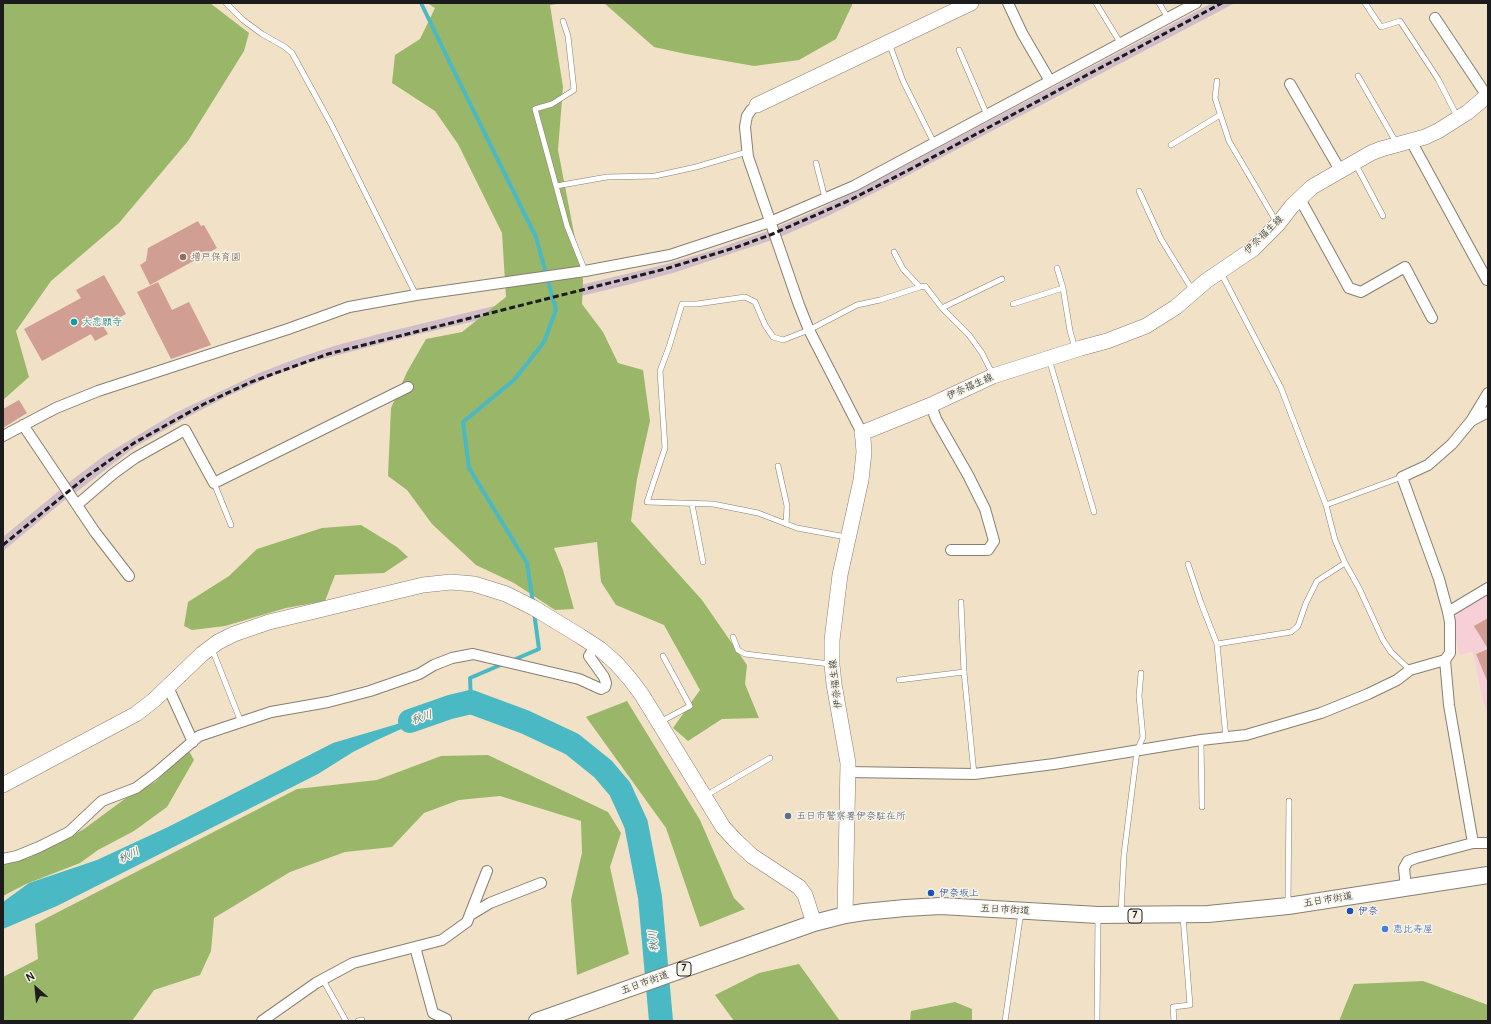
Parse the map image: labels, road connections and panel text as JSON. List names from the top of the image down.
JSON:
{
  "streets": {
    "main road": ["五日市街道", "7"],
    "street": ["伊奈福生線"]
  },
  "crossings": [
    ["伊奈福生線", "五日市街道"]
  ],
  "water": ["秋川"],
  "places": [
    "増戸保育園",
    "大悲願寺",
    "五日市警察署伊奈駐在所",
    "伊奈坂上",
    "伊奈",
    "恵比寿屋"
  ],
  "north": "top left"
}
